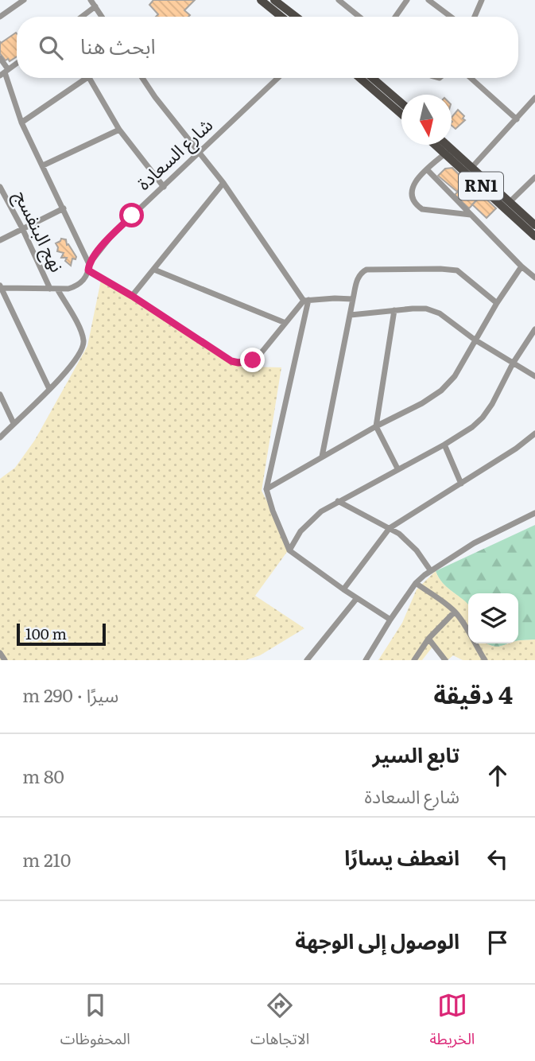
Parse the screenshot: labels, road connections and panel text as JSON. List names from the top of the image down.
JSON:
{
  "streets": {
    "main road": ["RN1"],
    "street": ["شارع السعادة", "نهج البنفسج"]
  },
  "scale_bar": "100 m",
  "north": "bottom",
  "page": {
    "search": "ابحث هنا",
    "scale": "100 m",
    "heading": ["4 دقيقة", "سيرًا · 290 m"],
    "list": [
      ["تابع السير", "شارع السعادة", "80 m"],
      ["انعطف يسارًا", "210 m"],
      "الوصول إلى الوجهة"
    ],
    "nav": ["الخريطة", "الاتجاهات", "المحفوظات"]
  }
}
